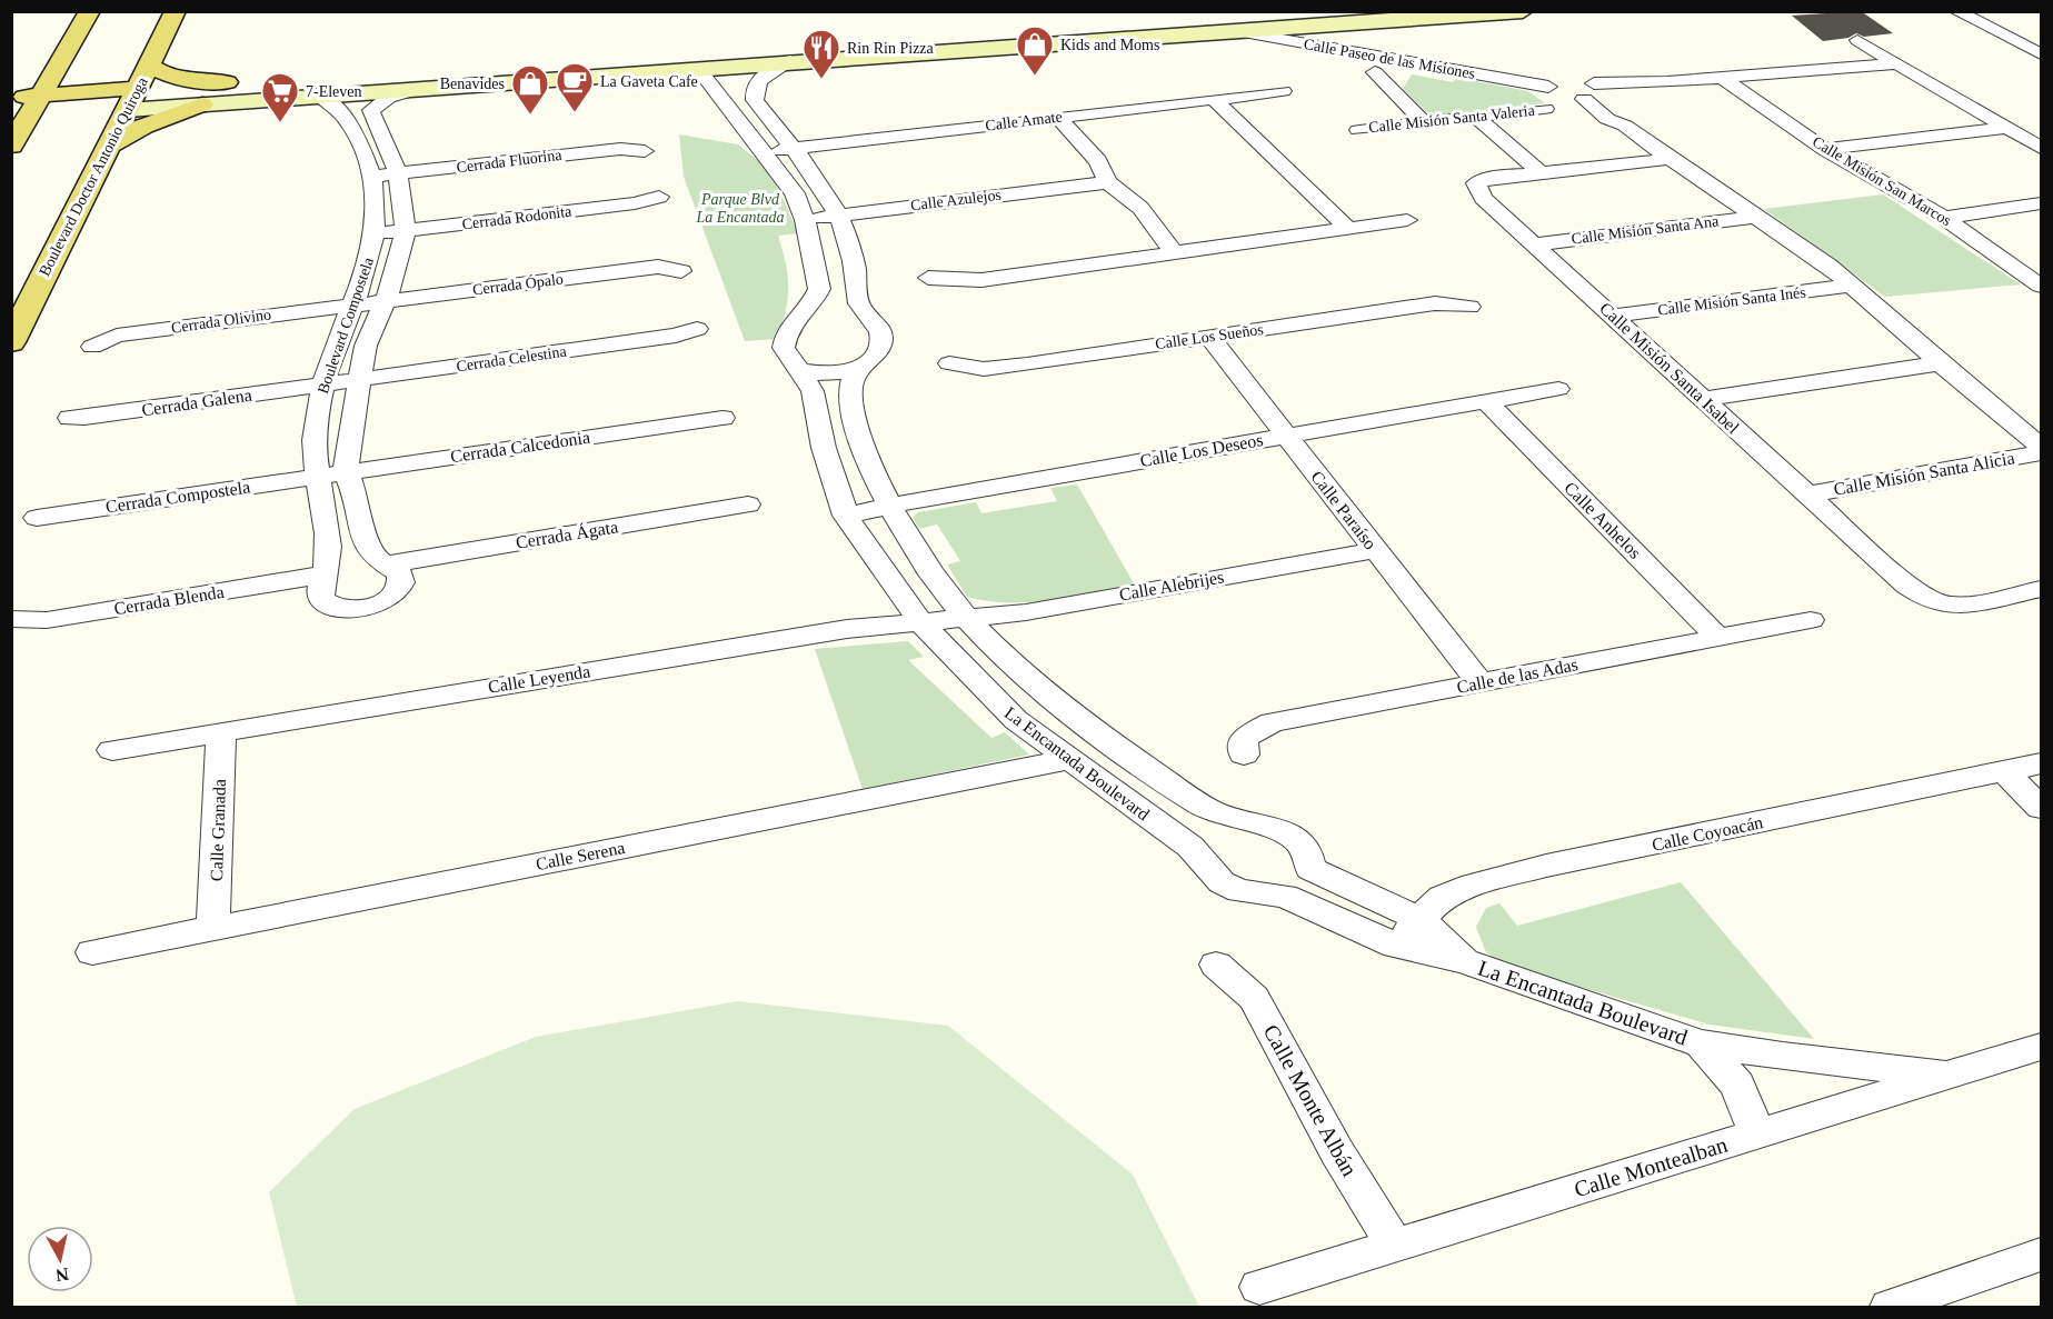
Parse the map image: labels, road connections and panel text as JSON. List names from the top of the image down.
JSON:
{
  "streets": {
    "main road": ["Boulevard Doctor Antonio Quiroga"],
    "street": [
      "Calle Paseo de las Misiones",
      "Calle Misión Santa Valeria",
      "Calle Amate",
      "Cerrada Fluorina",
      "Calle Misión San Marcos",
      "Calle Azulejos",
      "Cerrada Rodonita",
      "Calle Misión Santa Ana",
      "Cerrada Ópalo",
      "Calle Misión Santa Inés",
      "Cerrada Olivino",
      "Boulevard Compostela",
      "Calle Los Sueños",
      "Cerrada Celestina",
      "Calle Misión Santa Isabel",
      "Cerrada Galena",
      "Cerrada Calcedonia",
      "Calle Los Deseos",
      "Calle Misión Santa Alicia",
      "Cerrada Compostela",
      "Calle Paraíso",
      "Calle Anhelos",
      "Cerrada Ágata",
      "Calle Alebrijes",
      "Cerrada Blenda",
      "Calle de las Adas",
      "Calle Leyenda",
      "La Encantada Boulevard",
      "Calle Granada",
      "Calle Coyoacán",
      "Calle Serena",
      "Calle Monte Albán",
      "Calle Montealban"
    ]
  },
  "crossings": [
    ["Calle Amate", "La Encantada Boulevard"],
    ["Cerrada Fluorina", "Boulevard Compostela"],
    ["Calle Azulejos", "La Encantada Boulevard"],
    ["Cerrada Rodonita", "Boulevard Compostela"],
    ["Calle Misión Santa Ana", "Calle Misión Santa Isabel"],
    ["Cerrada Ópalo", "Cerrada Olivino"],
    ["Cerrada Ópalo", "Boulevard Compostela"],
    ["Calle Misión Santa Inés", "Calle Misión Santa Isabel"],
    ["Cerrada Olivino", "Boulevard Compostela"],
    ["Boulevard Compostela", "Cerrada Celestina"],
    ["Boulevard Compostela", "Cerrada Galena"],
    ["Boulevard Compostela", "Cerrada Calcedonia"],
    ["Boulevard Compostela", "Cerrada Compostela"],
    ["Boulevard Compostela", "Cerrada Ágata"],
    ["Boulevard Compostela", "Cerrada Blenda"],
    ["Calle Los Sueños", "Calle Paraíso"],
    ["Cerrada Celestina", "Cerrada Galena"],
    ["Calle Misión Santa Isabel", "Calle Misión Santa Alicia"],
    ["Cerrada Calcedonia", "Cerrada Compostela"],
    ["Calle Los Deseos", "Calle Paraíso"],
    ["Calle Los Deseos", "Calle Anhelos"],
    ["Calle Los Deseos", "La Encantada Boulevard"],
    ["Calle Paraíso", "Calle Alebrijes"],
    ["Calle Paraíso", "Calle de las Adas"],
    ["Calle Anhelos", "Calle de las Adas"],
    ["Calle Alebrijes", "Calle Leyenda"],
    ["Calle Alebrijes", "La Encantada Boulevard"],
    ["Calle Leyenda", "La Encantada Boulevard"],
    ["Calle Leyenda", "Calle Granada"],
    ["La Encantada Boulevard", "Calle Coyoacán"],
    ["La Encantada Boulevard", "Calle Serena"],
    ["La Encantada Boulevard", "Calle Montealban"],
    ["Calle Granada", "Calle Serena"],
    ["Calle Monte Albán", "Calle Montealban"]
  ],
  "parks": ["Parque Blvd La Encantada"],
  "places": {
    "shop": ["Kids and Moms", "Benavides"],
    "restaurant": ["Rin Rin Pizza"],
    "cafe": ["La Gaveta Cafe"],
    "supermarket": ["7-Eleven"]
  },
  "north": "bottom"
}
